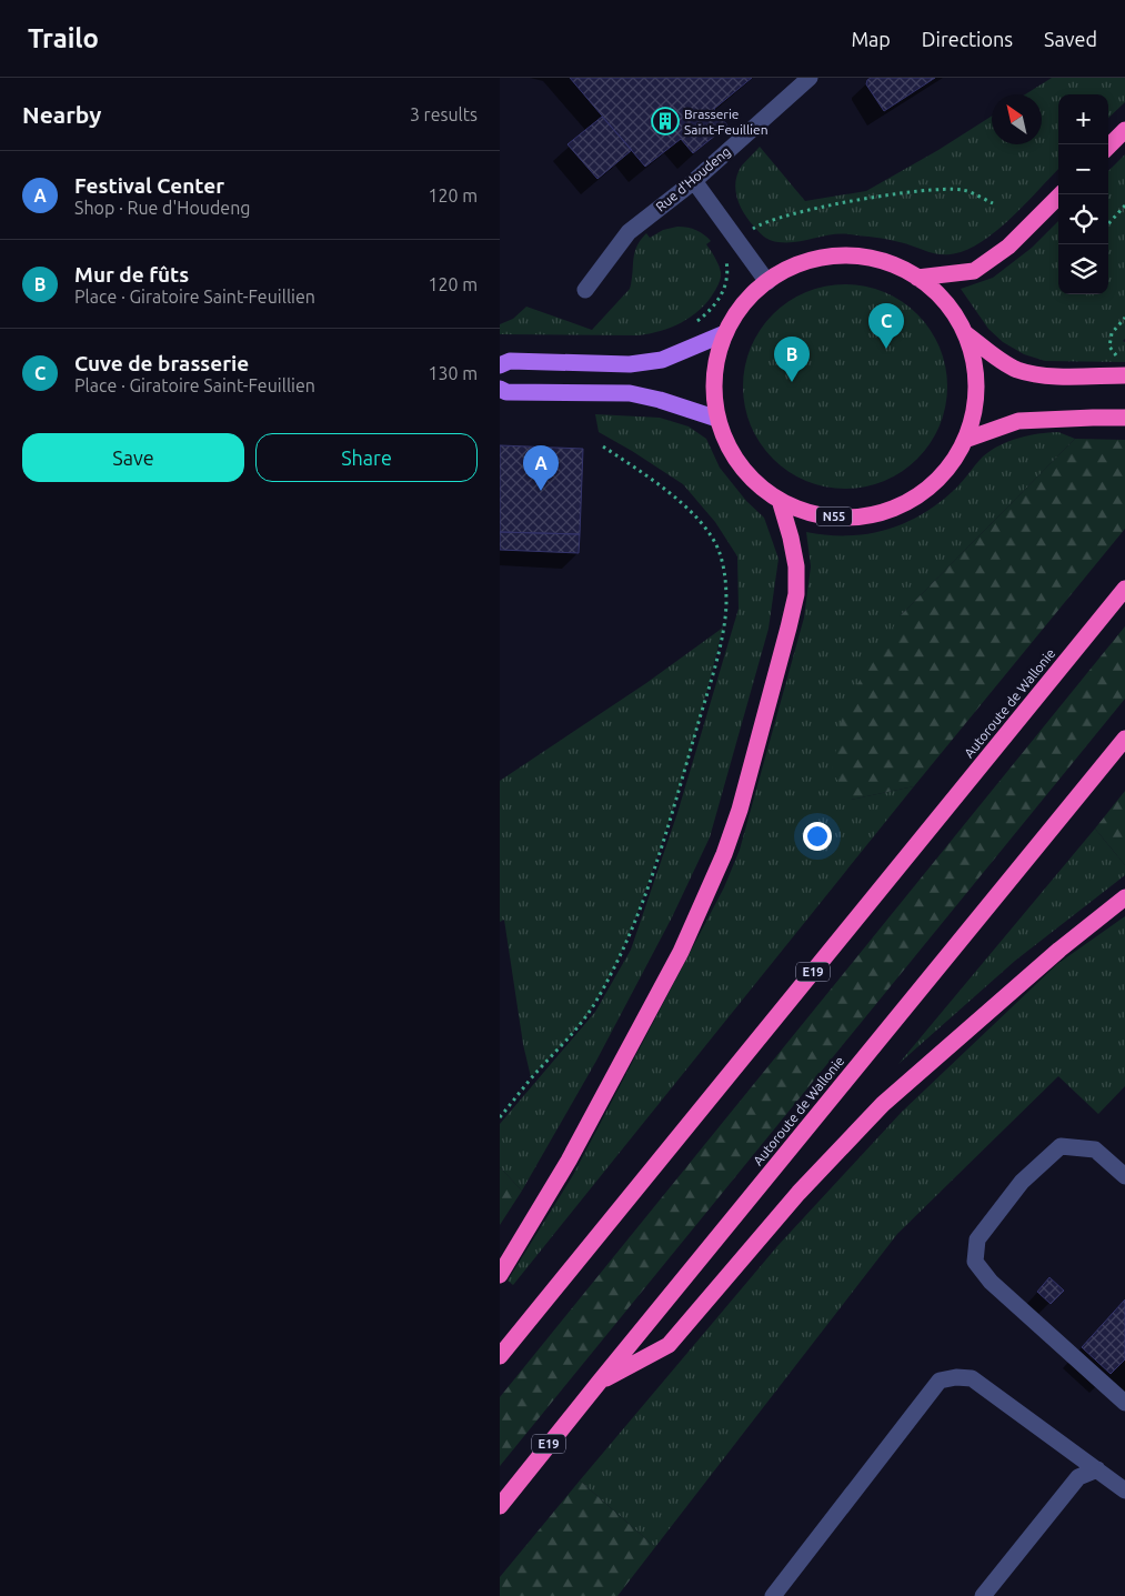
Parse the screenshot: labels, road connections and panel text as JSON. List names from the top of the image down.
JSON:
{
  "streets": {
    "highway": ["N55", "Autoroute de Wallonie", "E19"],
    "street": ["Rue d'Houdeng"]
  },
  "places": {
    "building": ["Brasserie Saint-Feuillien"]
  },
  "north": "top left",
  "page": {
    "header": "Trailo",
    "nav": ["Map", "Directions", "Saved"],
    "heading": ["Nearby", "3 results"],
    "map_buttons": ["+", "−"],
    "list": [
      {
        "mark": "A",
        "name": "Festival Center",
        "note": "Shop · Rue d'Houdeng",
        "value": "120 m"
      },
      {
        "mark": "B",
        "name": "Mur de fûts",
        "note": "Place · Giratoire Saint-Feuillien",
        "value": "120 m"
      },
      {
        "mark": "C",
        "name": "Cuve de brasserie",
        "note": "Place · Giratoire Saint-Feuillien",
        "value": "130 m"
      }
    ],
    "pins": ["C", "B", "A"],
    "buttons": ["Save", "Share"]
  }
}
